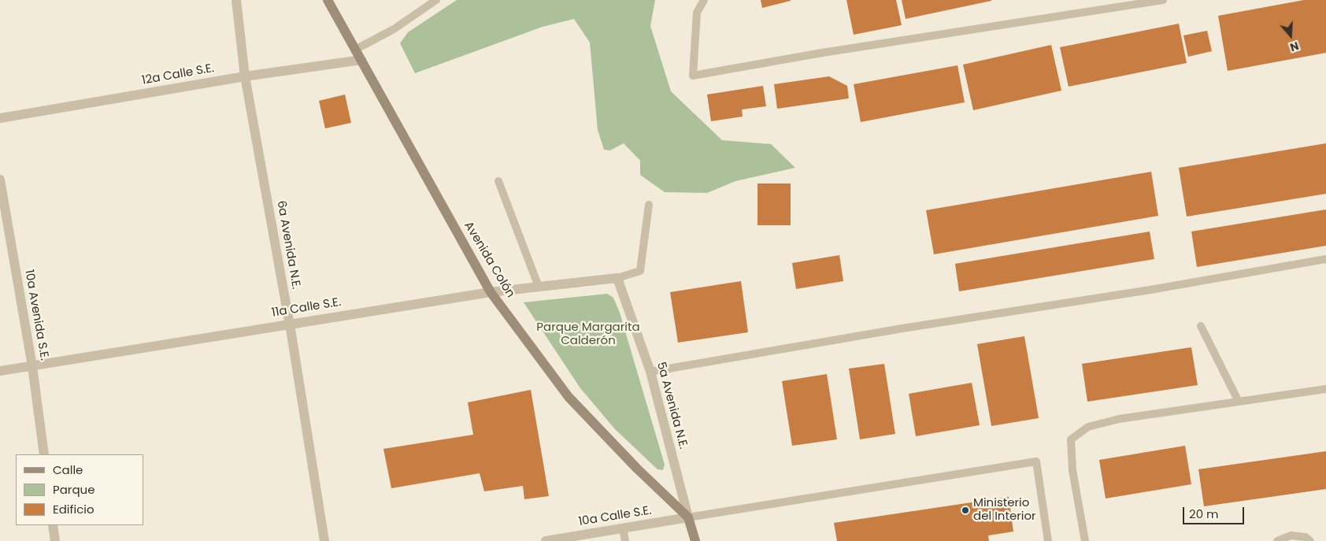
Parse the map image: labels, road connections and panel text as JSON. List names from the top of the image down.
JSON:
{
  "streets": {
    "main road": ["Avenida Colón", "5a Avenida N.E."],
    "street": [
      "12a Calle S.E.",
      "6a Avenida N.E.",
      "11a Calle S.E.",
      "10a Avenida S.E.",
      "10a Calle S.E."
    ]
  },
  "crossings": [
    ["12a Calle S.E.", "6a Avenida N.E."],
    ["12a Calle S.E.", "Avenida Colón"],
    ["6a Avenida N.E.", "11a Calle S.E."],
    ["Avenida Colón", "11a Calle S.E."],
    ["Avenida Colón", "5a Avenida N.E."],
    ["Avenida Colón", "10a Calle S.E."],
    ["11a Calle S.E.", "10a Avenida S.E."],
    ["11a Calle S.E.", "5a Avenida N.E."],
    ["5a Avenida N.E.", "10a Calle S.E."]
  ],
  "parks": ["Parque Margarita Calderón"],
  "places": ["Ministerio del Interior"],
  "legend": ["Calle", "Parque", "Edificio"],
  "scale_bar": "20 m",
  "north": "bottom"
}
